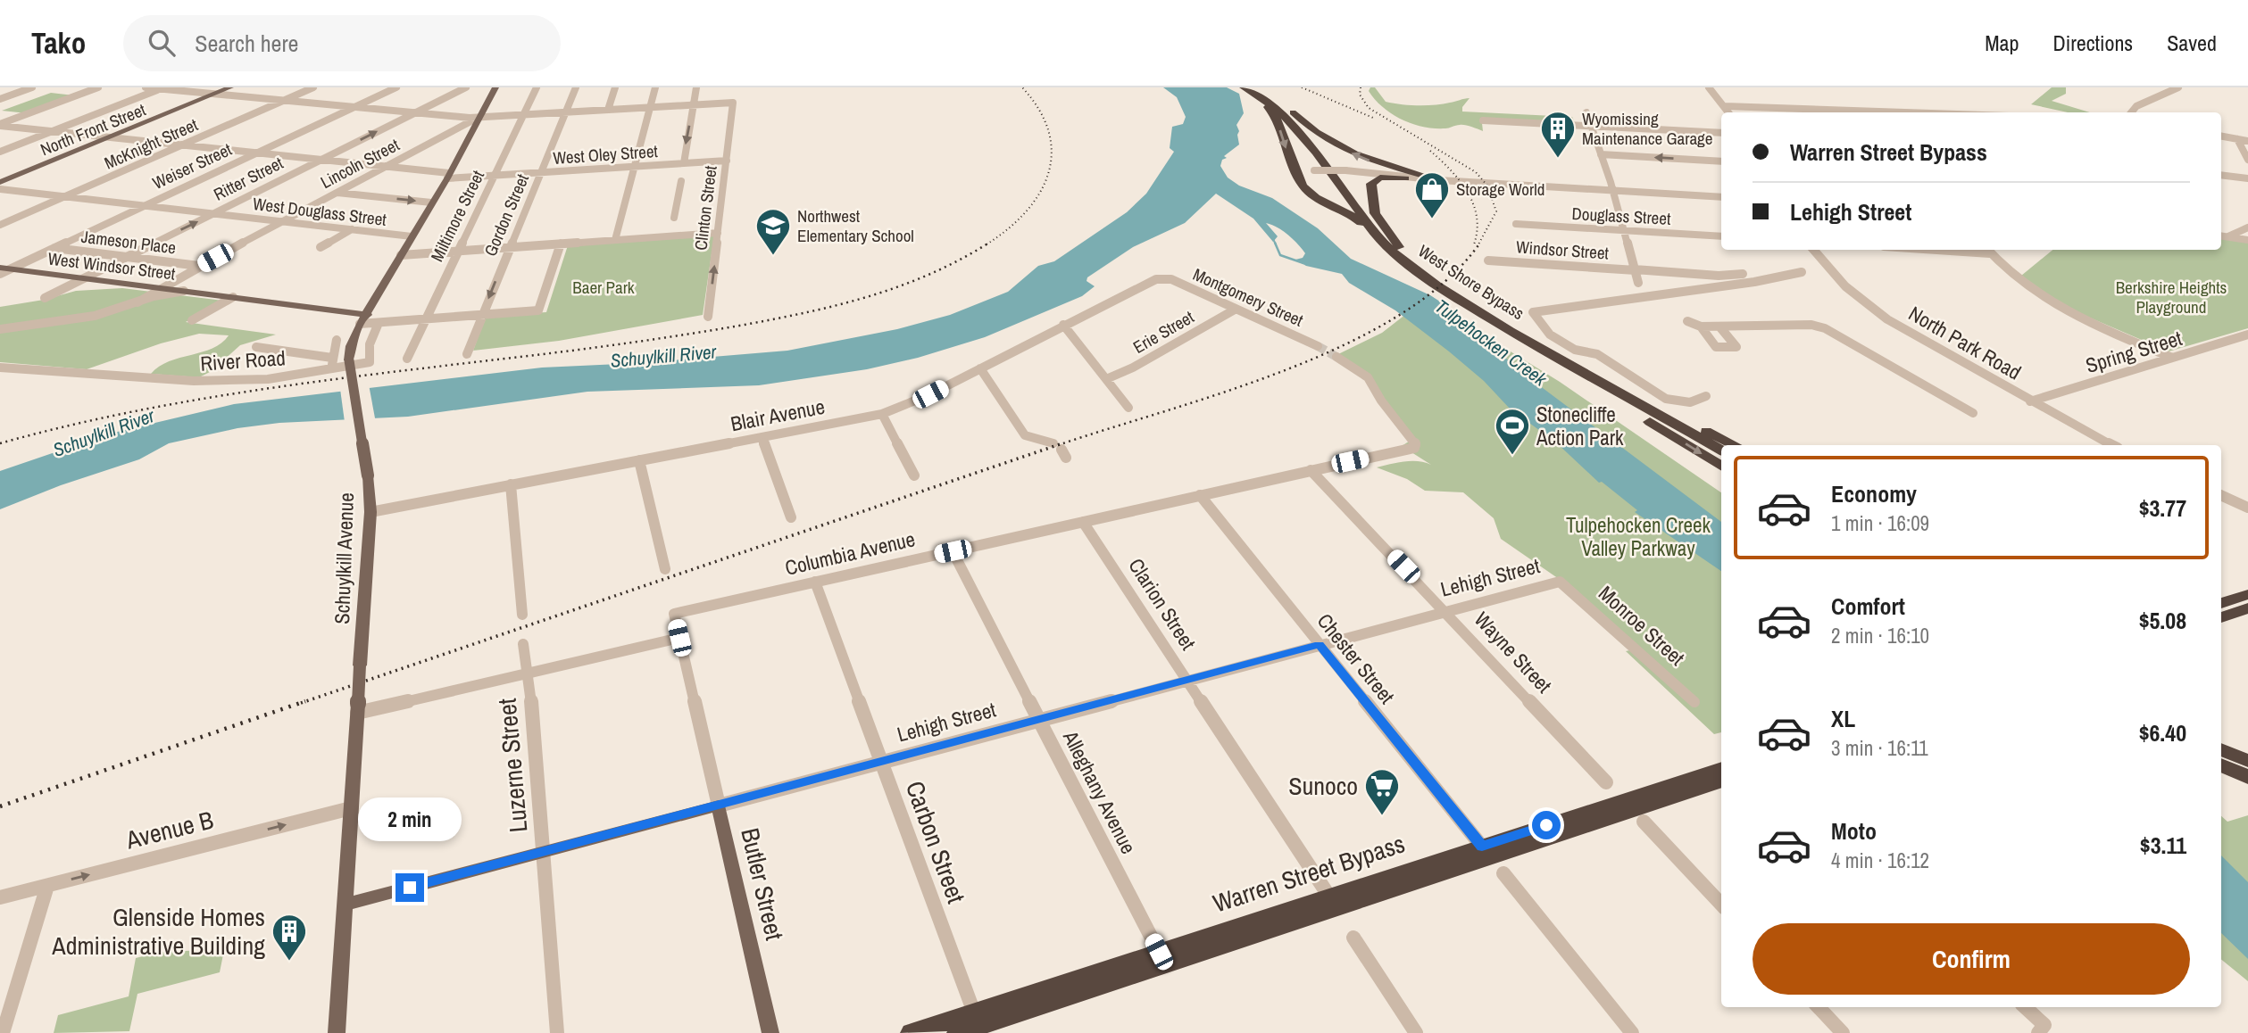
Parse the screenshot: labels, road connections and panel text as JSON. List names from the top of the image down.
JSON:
{
  "streets": {
    "highway": ["West Shore Bypass", "Warren Street Bypass"],
    "main road": [
      "North Front Street",
      "West Windsor Street",
      "Schuylkill Avenue",
      "Lehigh Street",
      "Butler Street"
    ],
    "street": [
      "McKnight Street",
      "West Oley Street",
      "Lincoln Street",
      "Weiser Street",
      "Ritter Street",
      "Clinton Street",
      "West Douglass Street",
      "Gordon Street",
      "Miltimore Street",
      "Douglass Street",
      "Jameson Place",
      "Windsor Street",
      "Montgomery Street",
      "Erie Street",
      "North Park Road",
      "Spring Street",
      "River Road",
      "Blair Avenue",
      "Columbia Avenue",
      "Clarion Street",
      "Monroe Street",
      "Wayne Street",
      "Chester Street",
      "Luzerne Street",
      "Alleghany Avenue",
      "Avenue B",
      "Carbon Street"
    ]
  },
  "crossings": [
    ["North Front Street", "West Oley Street"],
    ["McKnight Street", "West Oley Street"],
    ["McKnight Street", "West Douglass Street"],
    ["West Oley Street", "Lincoln Street"],
    ["West Oley Street", "Weiser Street"],
    ["West Oley Street", "Ritter Street"],
    ["West Oley Street", "Clinton Street"],
    ["West Oley Street", "Gordon Street"],
    ["West Oley Street", "Miltimore Street"],
    ["West Oley Street", "Schuylkill Avenue"],
    ["Lincoln Street", "West Douglass Street"],
    ["Lincoln Street", "Jameson Place"],
    ["Lincoln Street", "West Windsor Street"],
    ["Lincoln Street", "Schuylkill Avenue"],
    ["Weiser Street", "West Douglass Street"],
    ["Weiser Street", "Jameson Place"],
    ["Weiser Street", "West Windsor Street"],
    ["Ritter Street", "West Douglass Street"],
    ["Ritter Street", "Jameson Place"],
    ["Ritter Street", "West Windsor Street"],
    ["Clinton Street", "West Douglass Street"],
    ["West Douglass Street", "Gordon Street"],
    ["West Douglass Street", "Miltimore Street"],
    ["West Douglass Street", "West Windsor Street"],
    ["West Douglass Street", "Schuylkill Avenue"],
    ["Gordon Street", "West Windsor Street"],
    ["Miltimore Street", "West Windsor Street"],
    ["West Windsor Street", "Schuylkill Avenue"],
    ["Montgomery Street", "Erie Street"],
    ["Montgomery Street", "Blair Avenue"],
    ["North Park Road", "Spring Street"],
    ["River Road", "Schuylkill Avenue"],
    ["Blair Avenue", "Schuylkill Avenue"],
    ["Columbia Avenue", "Clarion Street"],
    ["Columbia Avenue", "Wayne Street"],
    ["Columbia Avenue", "Chester Street"],
    ["Columbia Avenue", "Alleghany Avenue"],
    ["Columbia Avenue", "Carbon Street"],
    ["Columbia Avenue", "Butler Street"],
    ["Schuylkill Avenue", "Lehigh Street"],
    ["Schuylkill Avenue", "Avenue B"],
    ["Lehigh Street", "Clarion Street"],
    ["Lehigh Street", "Monroe Street"],
    ["Lehigh Street", "Wayne Street"],
    ["Lehigh Street", "Chester Street"],
    ["Lehigh Street", "Luzerne Street"],
    ["Lehigh Street", "Alleghany Avenue"],
    ["Lehigh Street", "Carbon Street"],
    ["Lehigh Street", "Butler Street"],
    ["Clarion Street", "Warren Street Bypass"],
    ["Chester Street", "Warren Street Bypass"],
    ["Alleghany Avenue", "Warren Street Bypass"],
    ["Carbon Street", "Warren Street Bypass"]
  ],
  "one_way": ["Ritter Street", "Avenue B"],
  "water": ["Tulpehocken Creek", "Schuylkill River"],
  "parks": ["Baer Park", "Berkshire Heights Playground", "Tulpehocken Creek Valley Parkway"],
  "places": {
    "building": ["Wyomissing Maintenance Garage", "Glenside Homes Administrative Building"],
    "shop": ["Storage World"],
    "school or university": ["Northwest Elementary School"],
    "sports": ["Stonecliffe Action Park"],
    "supermarket": ["Sunoco"]
  },
  "page": {
    "header": "Tako",
    "search": "Search here",
    "nav": ["Map", "Directions", "Saved"],
    "banner": ["Warren Street Bypass", "Lehigh Street"],
    "list": [
      {
        "name": "Economy",
        "note": "1 min · 16:09",
        "value": "$3.77"
      },
      {
        "name": "Comfort",
        "note": "2 min · 16:10",
        "value": "$5.08"
      },
      {
        "name": "XL",
        "note": "3 min · 16:11",
        "value": "$6.40"
      },
      {
        "name": "Moto",
        "note": "4 min · 16:12",
        "value": "$3.11"
      }
    ],
    "bubble": "2 min",
    "buttons": "Confirm"
  }
}
